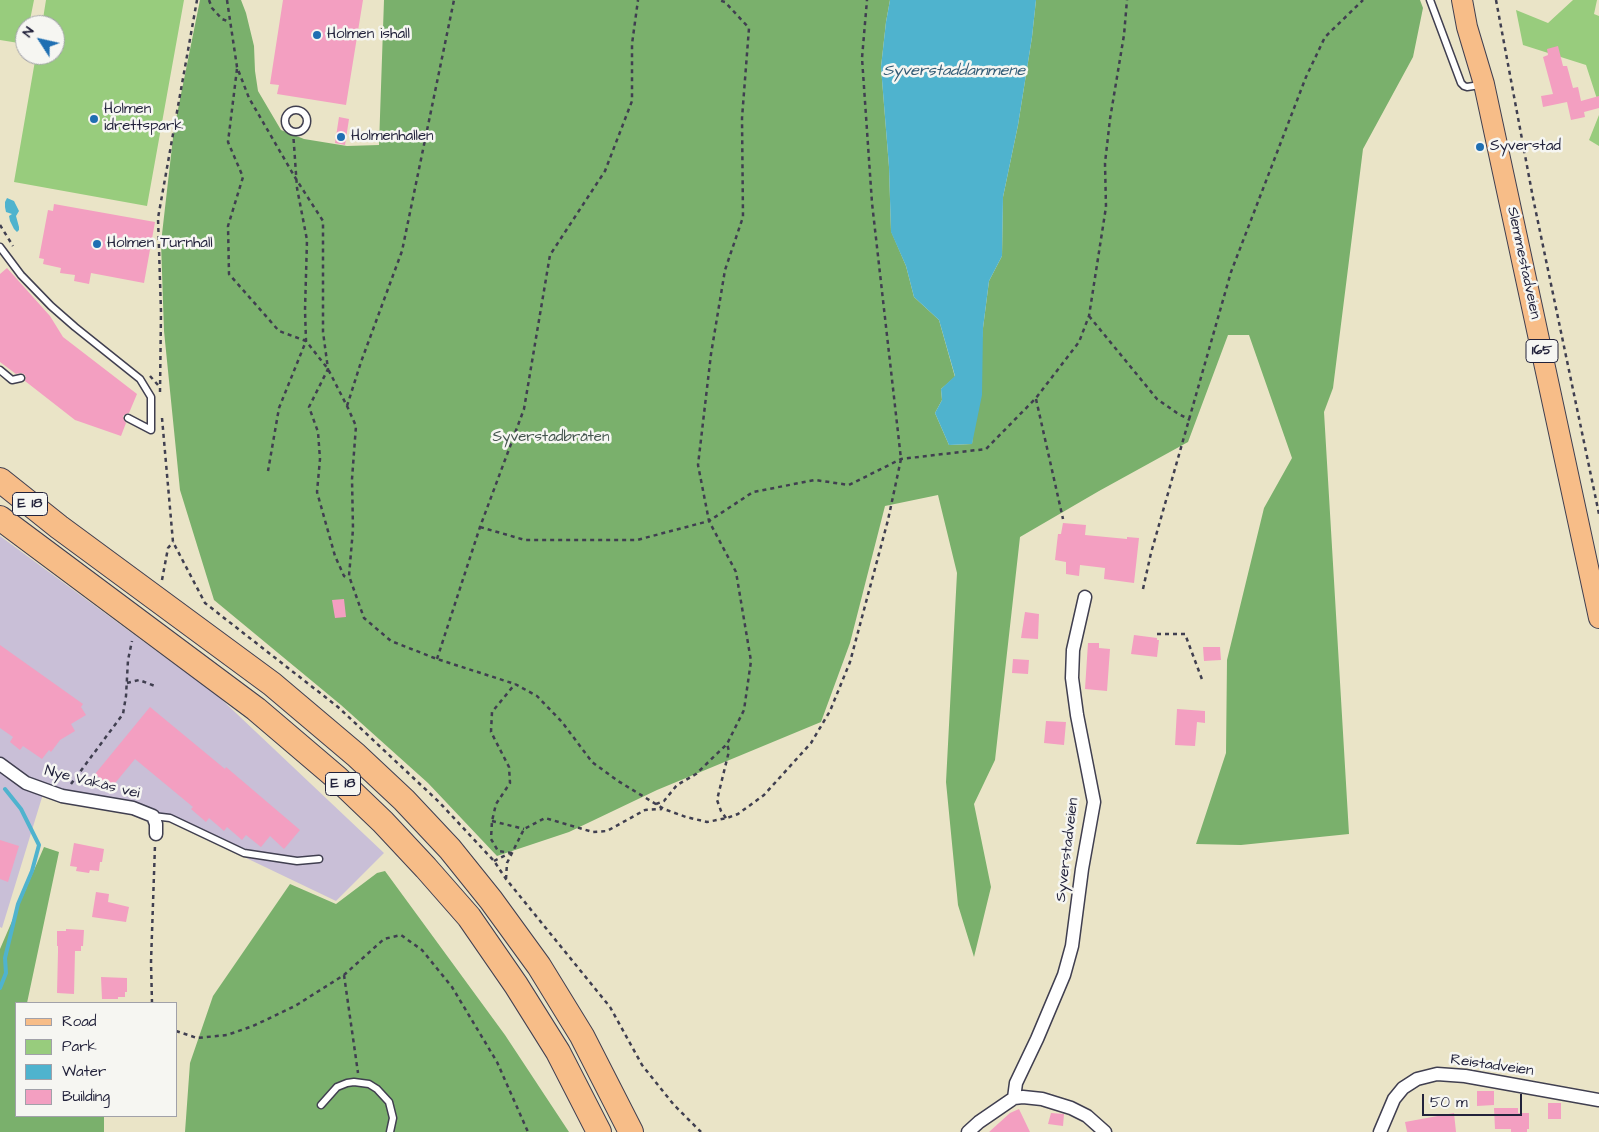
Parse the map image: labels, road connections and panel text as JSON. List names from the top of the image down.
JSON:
{
  "streets": {
    "highway": ["E 18"],
    "main road": ["Slemmestadveien", "165"],
    "street": ["Nye Vakås vei", "Syverstadveien", "Reistadveien"]
  },
  "water": ["Syverstaddammene"],
  "parks": ["Syverstadbråten"],
  "places": [
    "Holmen ishall",
    "Holmen idrettspark",
    "Holmenhallen",
    "Syverstad",
    "Holmen Turnhall"
  ],
  "legend": [
    "Road",
    "Park",
    "Water",
    "Building"
  ],
  "scale_bar": "50 m",
  "north": "top left"
}
